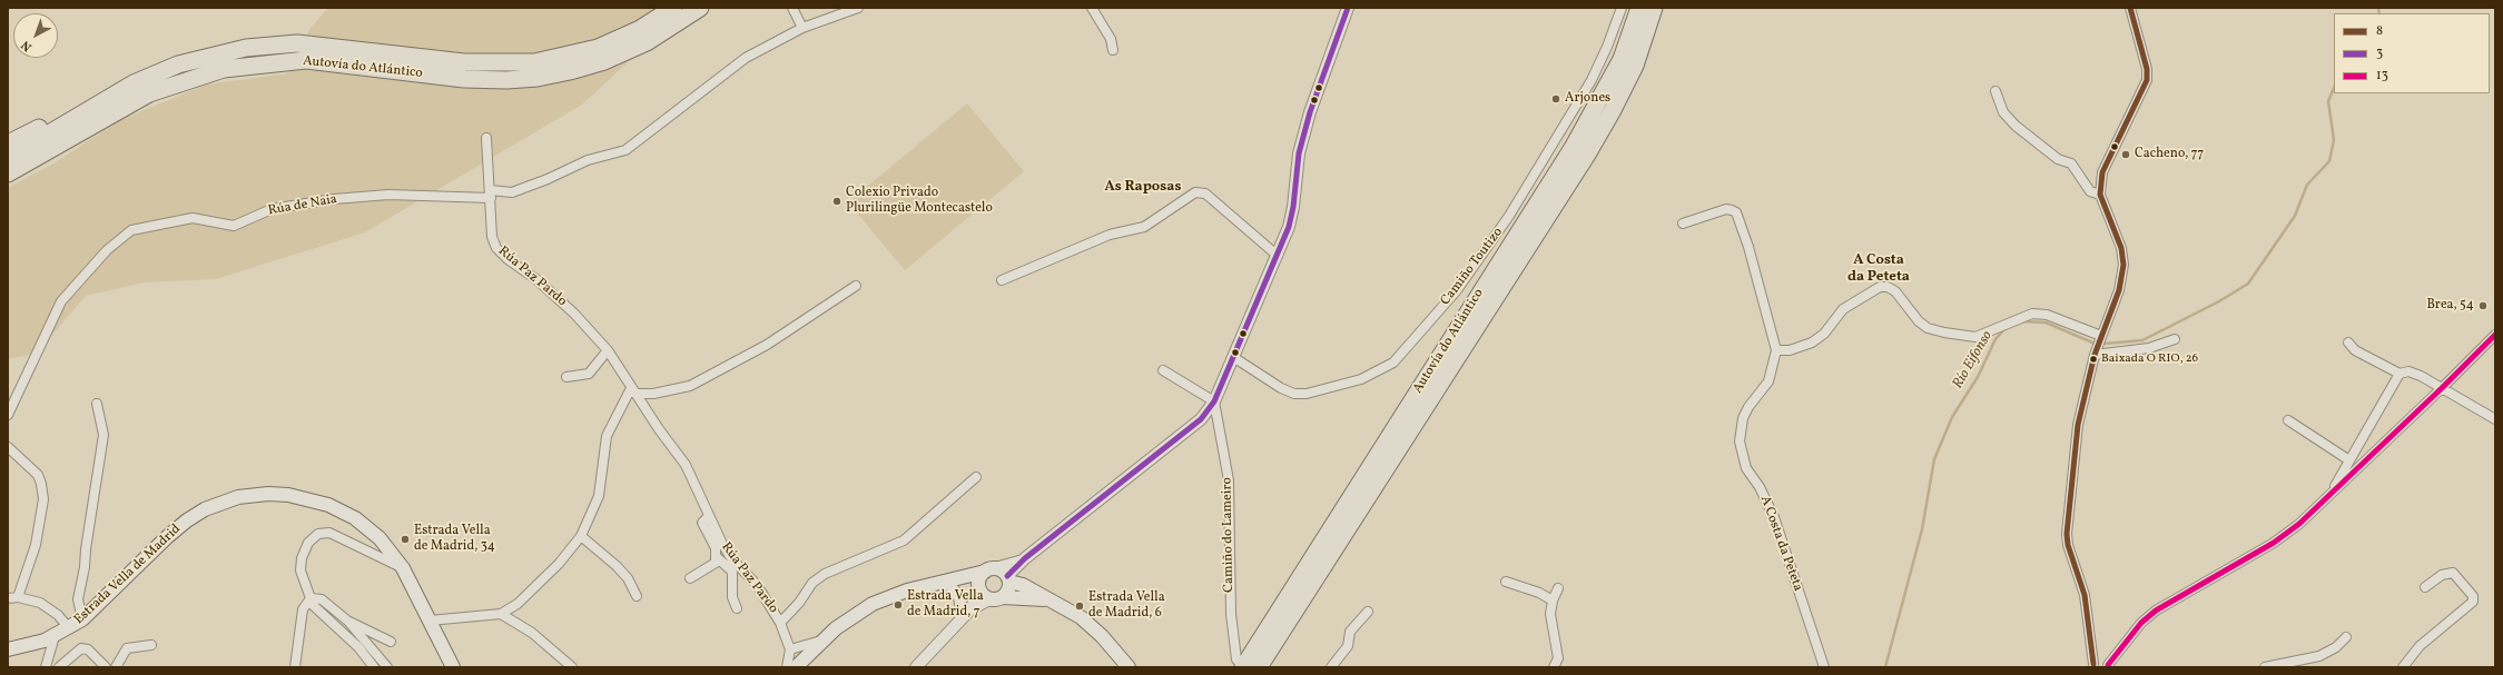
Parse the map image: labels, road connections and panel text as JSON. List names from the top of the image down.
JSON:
{
  "streets": {
    "highway": ["Autovía do Atlántico"],
    "main road": ["Estrada Vella de Madrid"],
    "street": [
      "Rúa de Naia",
      "Camiño Toutizo",
      "Rúa Paz Pardo",
      "Camiño do Lameiro",
      "A Costa da Peteta"
    ]
  },
  "crossings": [
    ["Autovía do Atlántico", "Camiño do Lameiro"],
    ["Rúa de Naia", "Rúa Paz Pardo"]
  ],
  "districts": ["As Raposas", "A Costa da Peteta"],
  "water": ["Río Eifonso"],
  "places": [
    "Arjones",
    "Cacheno, 77",
    "Colexio Privado Plurilingüe Montecastelo",
    "Brea, 54",
    "Baixada O RIO, 26",
    "Estrada Vella de Madrid, 34",
    "Estrada Vella de Madrid, 7",
    "Estrada Vella de Madrid, 6"
  ],
  "lines": ["transit line 8", "transit line 3", "transit line 13"],
  "legend": ["8", "3", "13"],
  "north": "bottom left"
}
